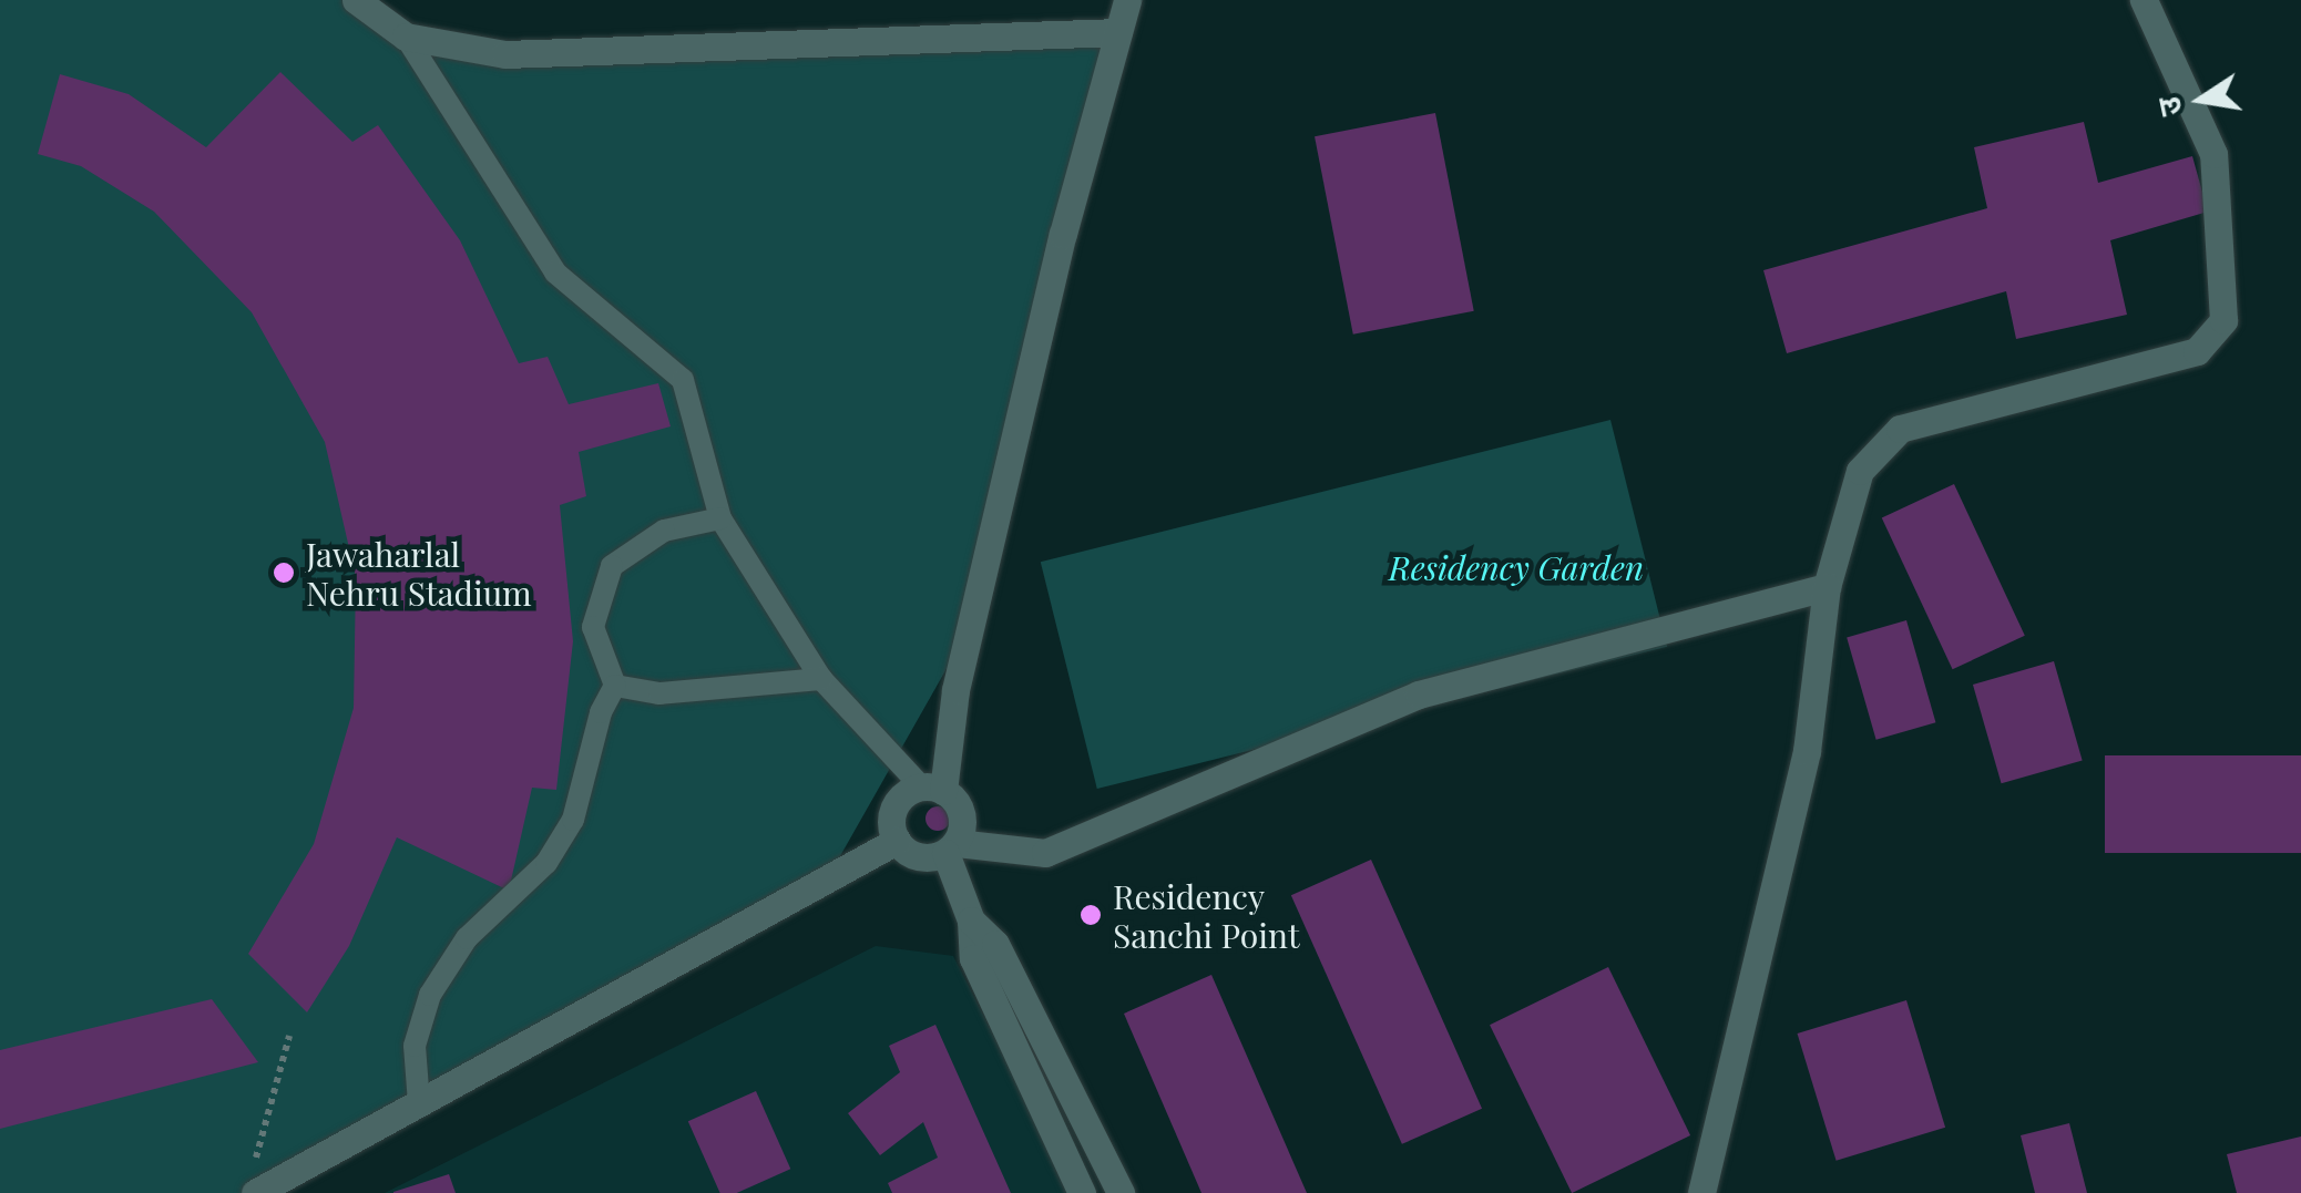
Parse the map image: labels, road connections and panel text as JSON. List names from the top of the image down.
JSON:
{
  "parks": ["Residency Garden"],
  "places": ["Jawaharlal Nehru Stadium", "Residency Sanchi Point"],
  "north": "left"
}
